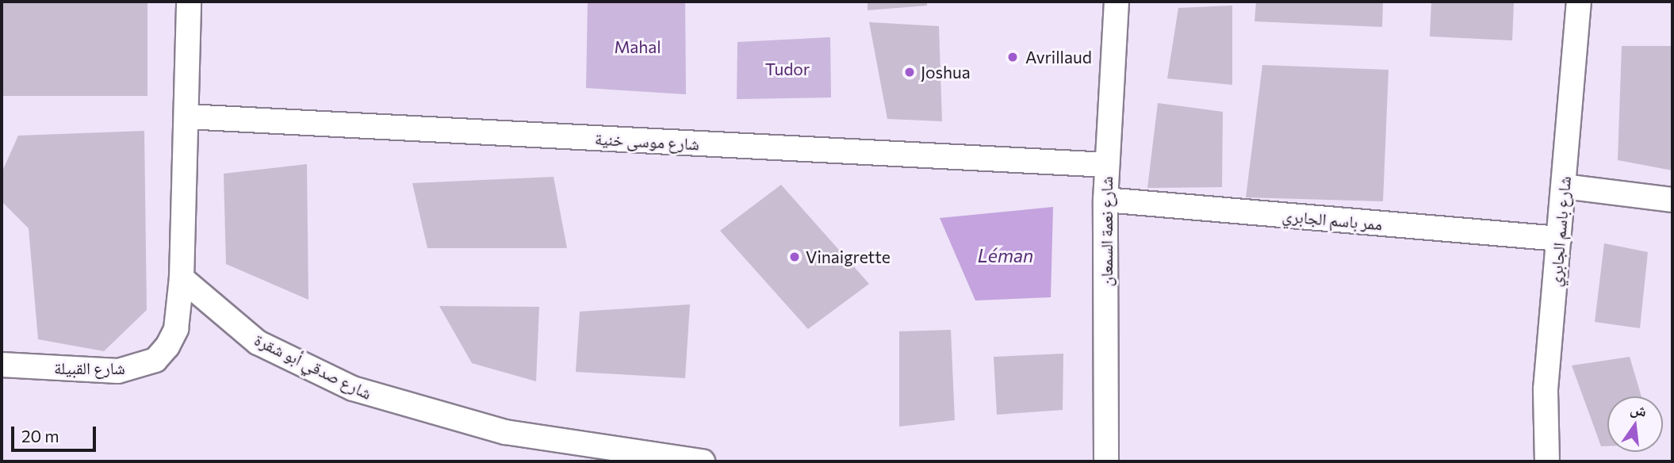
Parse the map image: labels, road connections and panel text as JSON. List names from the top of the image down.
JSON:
{
  "streets": {
    "street": [
      "شارع موسى خنية",
      "ممر باسم الجابري",
      "شارع نعمة السمعان",
      "شارع باسم الجابري",
      "شارع صدقي أبو شقرة",
      "شارع القبيلة"
    ]
  },
  "crossings": [
    ["شارع موسى خنية", "شارع نعمة السمعان"],
    ["ممر باسم الجابري", "شارع نعمة السمعان"],
    ["ممر باسم الجابري", "شارع باسم الجابري"],
    ["شارع صدقي أبو شقرة", "شارع القبيلة"]
  ],
  "water": ["Léman"],
  "parks": ["Mahal", "Tudor"],
  "places": ["Avrillaud", "Joshua", "Vinaigrette"],
  "scale_bar": "20 m",
  "north": "top"
}
